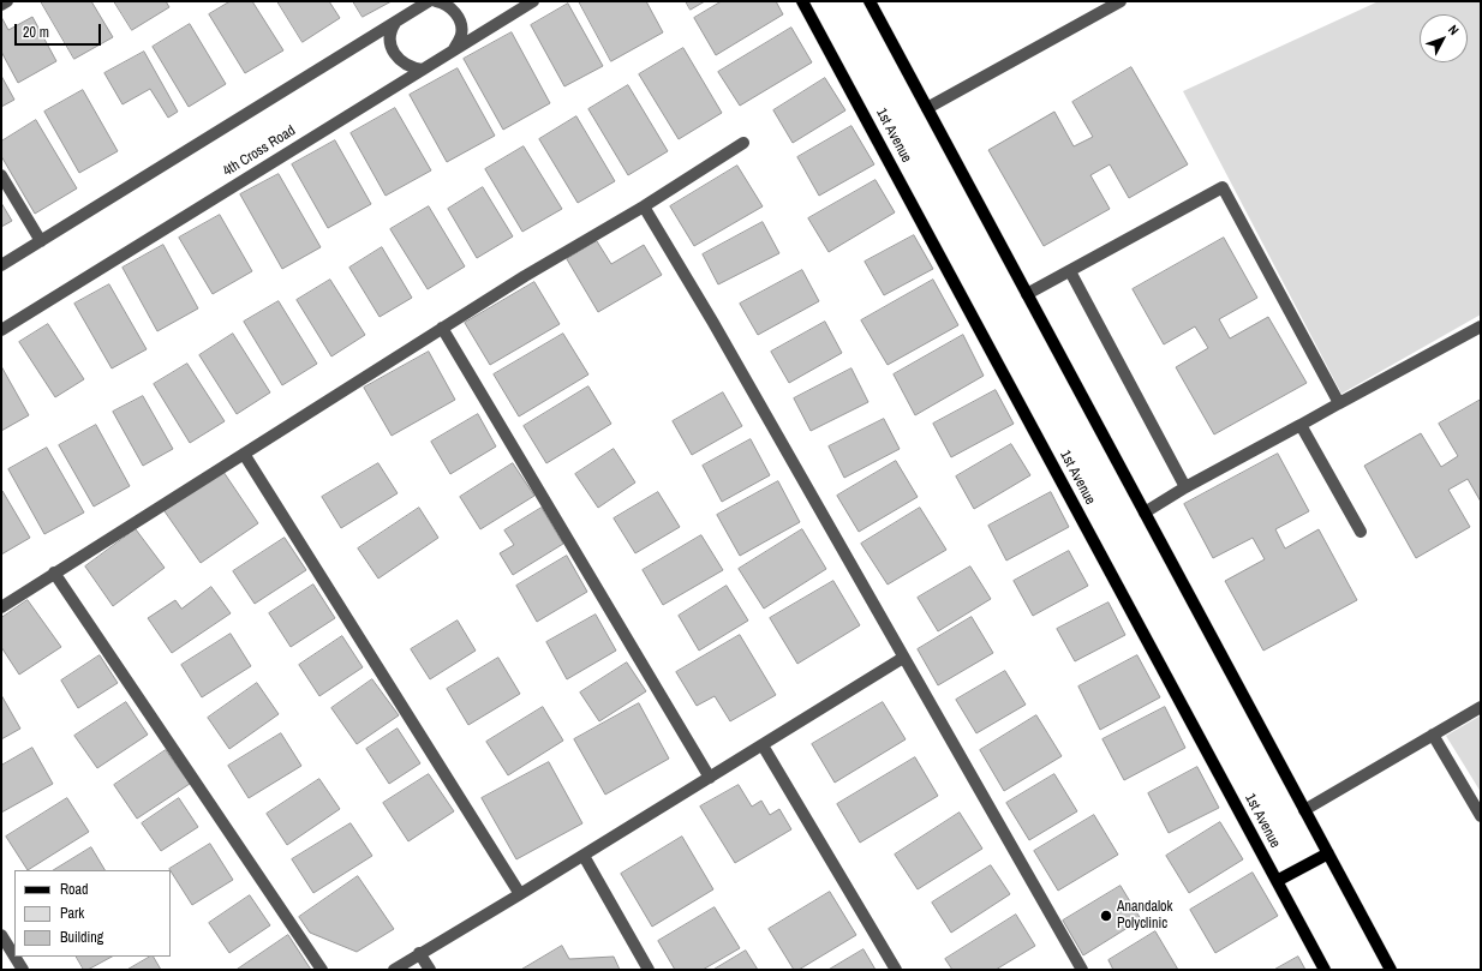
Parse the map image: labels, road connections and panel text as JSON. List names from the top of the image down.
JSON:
{
  "streets": {
    "main road": ["1st Avenue"],
    "street": ["4th Cross Road"]
  },
  "places": ["Anandalok Polyclinic"],
  "legend": ["Road", "Park", "Building"],
  "scale_bar": "20 m",
  "north": "top right"
}
